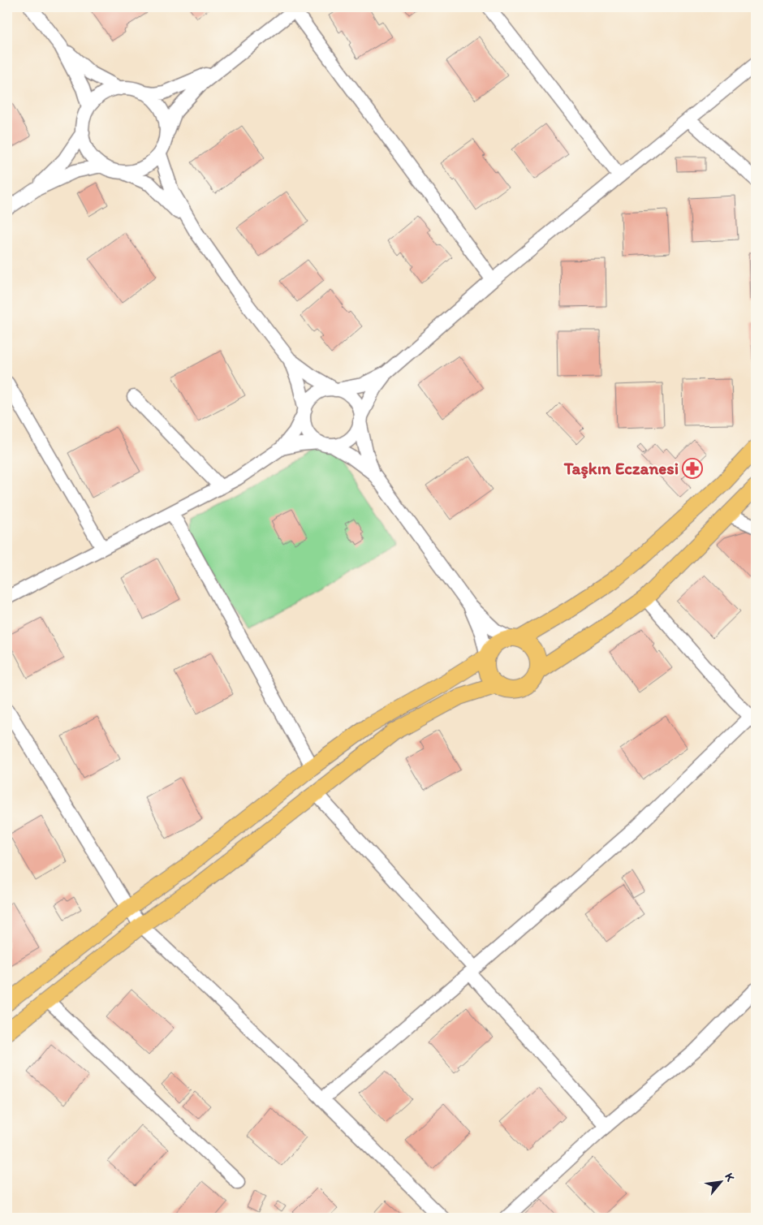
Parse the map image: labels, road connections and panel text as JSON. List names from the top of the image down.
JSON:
{
  "places": {
    "pharmacy": ["Taşkın Eczanesi"]
  },
  "north": "top right"
}
